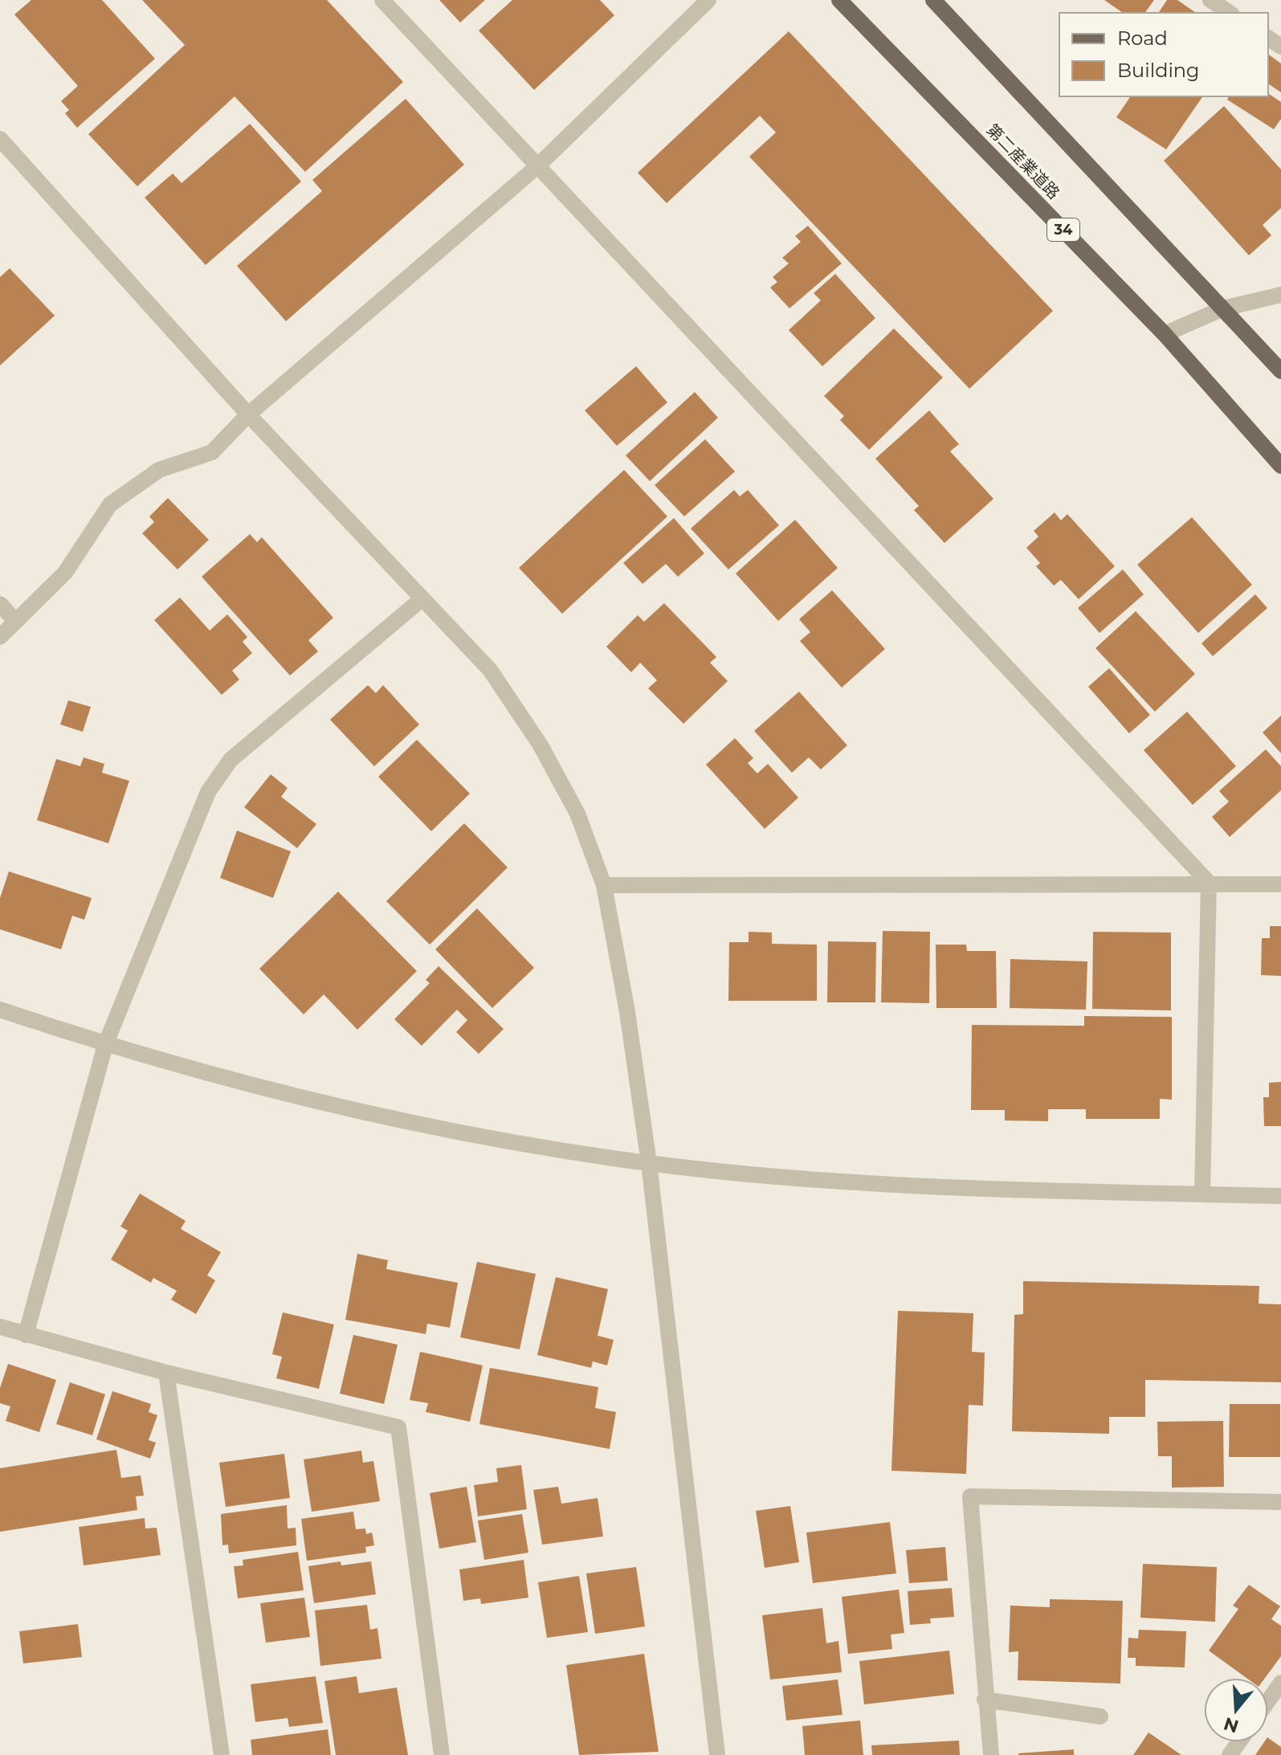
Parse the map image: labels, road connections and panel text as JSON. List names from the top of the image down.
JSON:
{
  "streets": {
    "main road": ["第二産業道路", "34"]
  },
  "legend": ["Road", "Building"],
  "north": "bottom"
}
